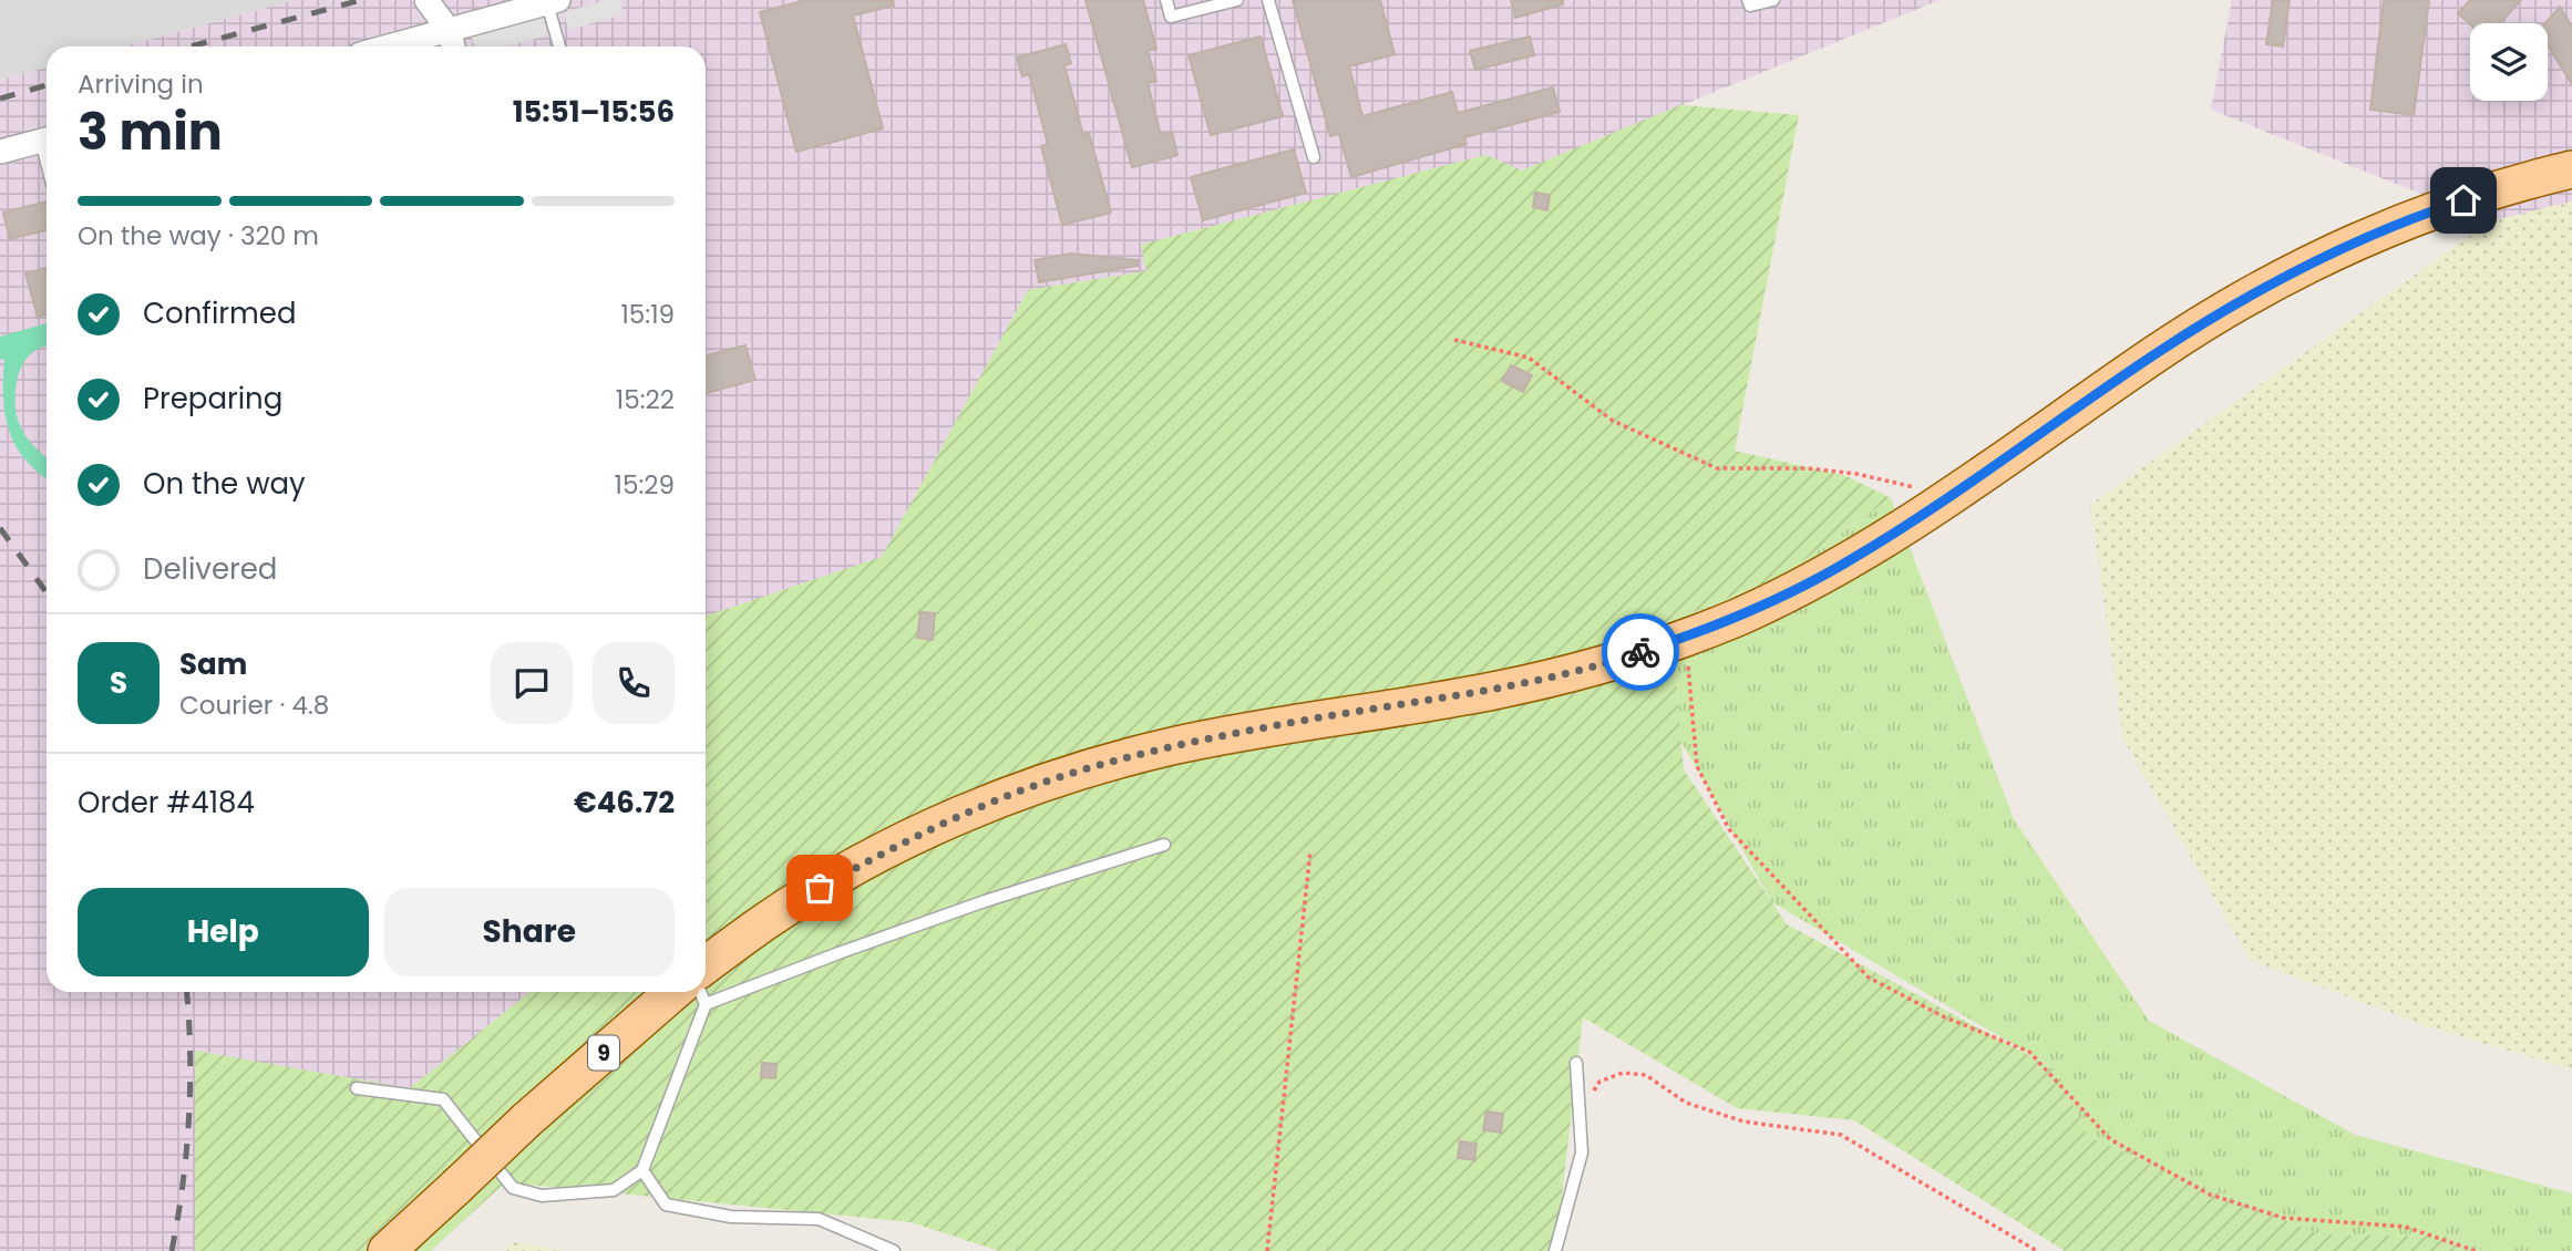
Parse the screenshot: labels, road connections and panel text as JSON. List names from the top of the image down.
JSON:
{
  "streets": {
    "main road": ["9"]
  },
  "page": {
    "heading": ["3 min", "Arriving in", "15:51–15:56"],
    "panel": [
      "Sam",
      "Courier · 4.8",
      "Order #4184",
      "€46.72"
    ],
    "bar": "On the way · 320 m",
    "list": [
      ["Confirmed", "15:19"],
      ["Preparing", "15:22"],
      ["On the way", "15:29"],
      "Delivered"
    ],
    "round": "S",
    "buttons": ["Help", "Share"]
  }
}
